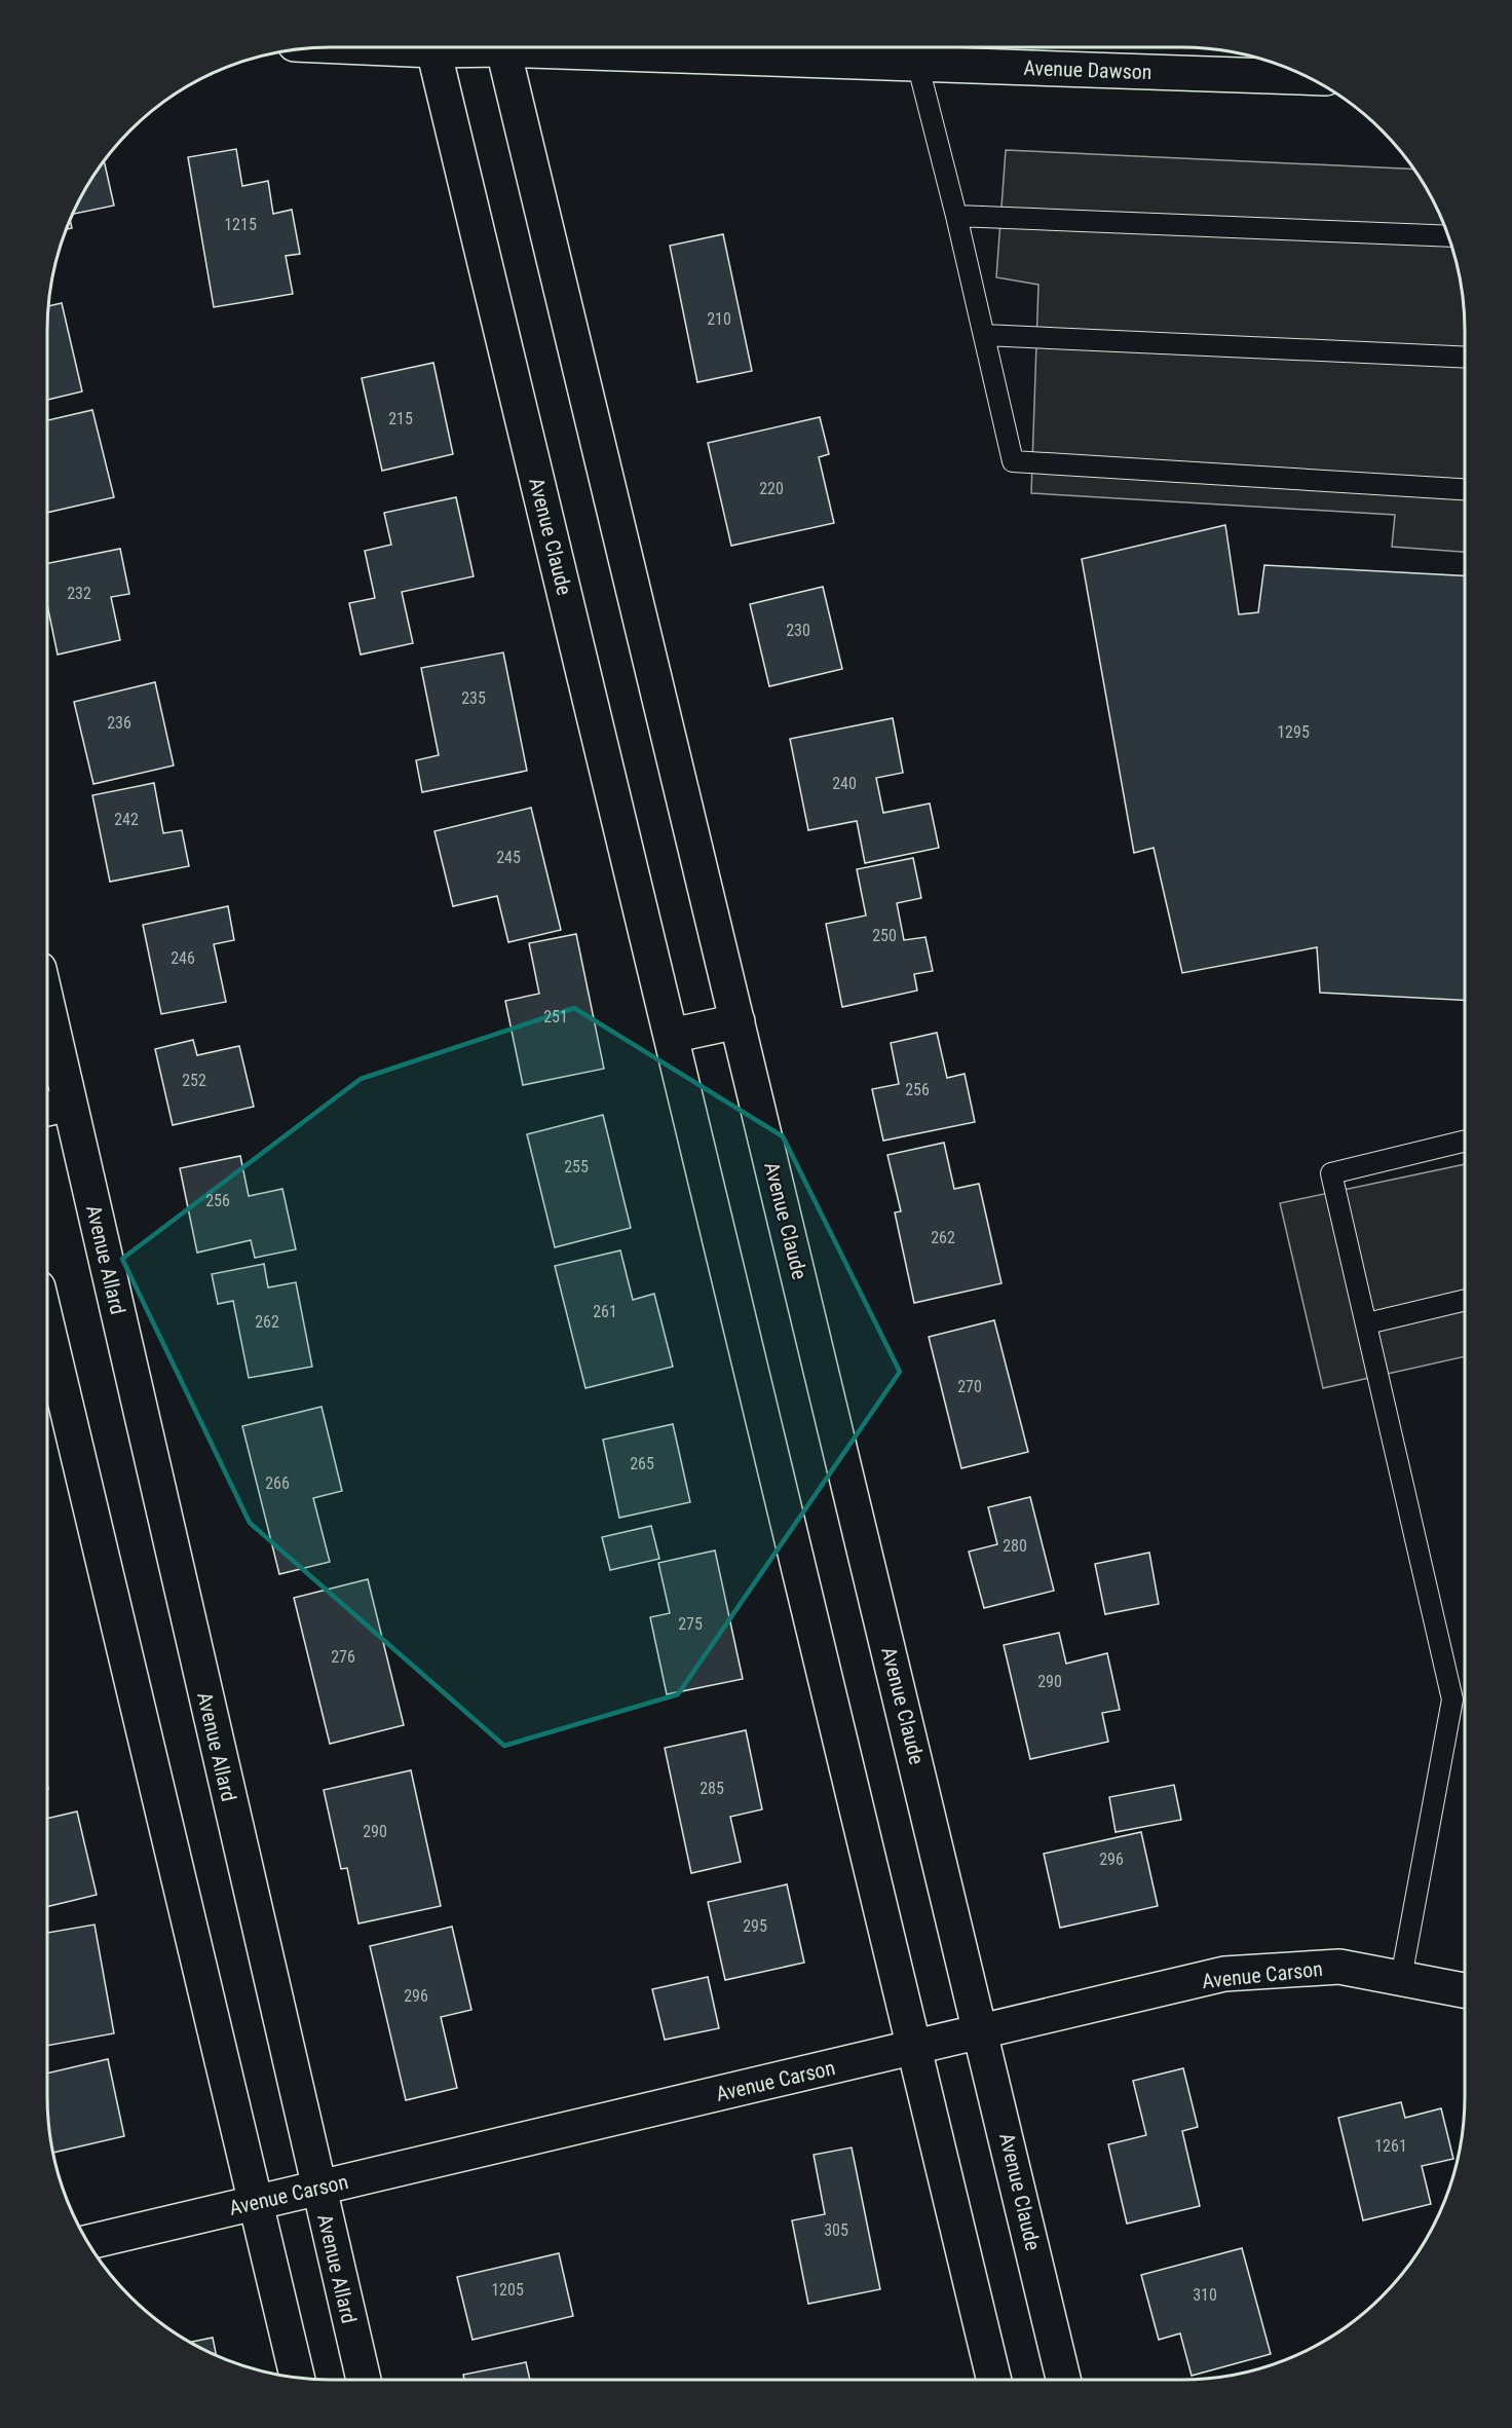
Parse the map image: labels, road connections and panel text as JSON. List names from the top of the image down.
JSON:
{
  "streets": {
    "street": [
      "Avenue Dawson",
      "Avenue Claude",
      "Avenue Allard",
      "Avenue Carson"
    ]
  },
  "crossings": [
    ["Avenue Claude", "Avenue Carson"],
    ["Avenue Allard", "Avenue Carson"]
  ],
  "house_numbers": [
    "1215",
    "210",
    "215",
    "220",
    "232",
    "230",
    "235",
    "236",
    "1295",
    "240",
    "242",
    "245",
    "250",
    "246",
    "251",
    "252",
    "256",
    "255",
    "256",
    "262",
    "261",
    "262",
    "270",
    "265",
    "266",
    "280",
    "275",
    "276",
    "290",
    "285",
    "290",
    "296",
    "295",
    "296",
    "1261",
    "305",
    "1205",
    "310"
  ]
}
